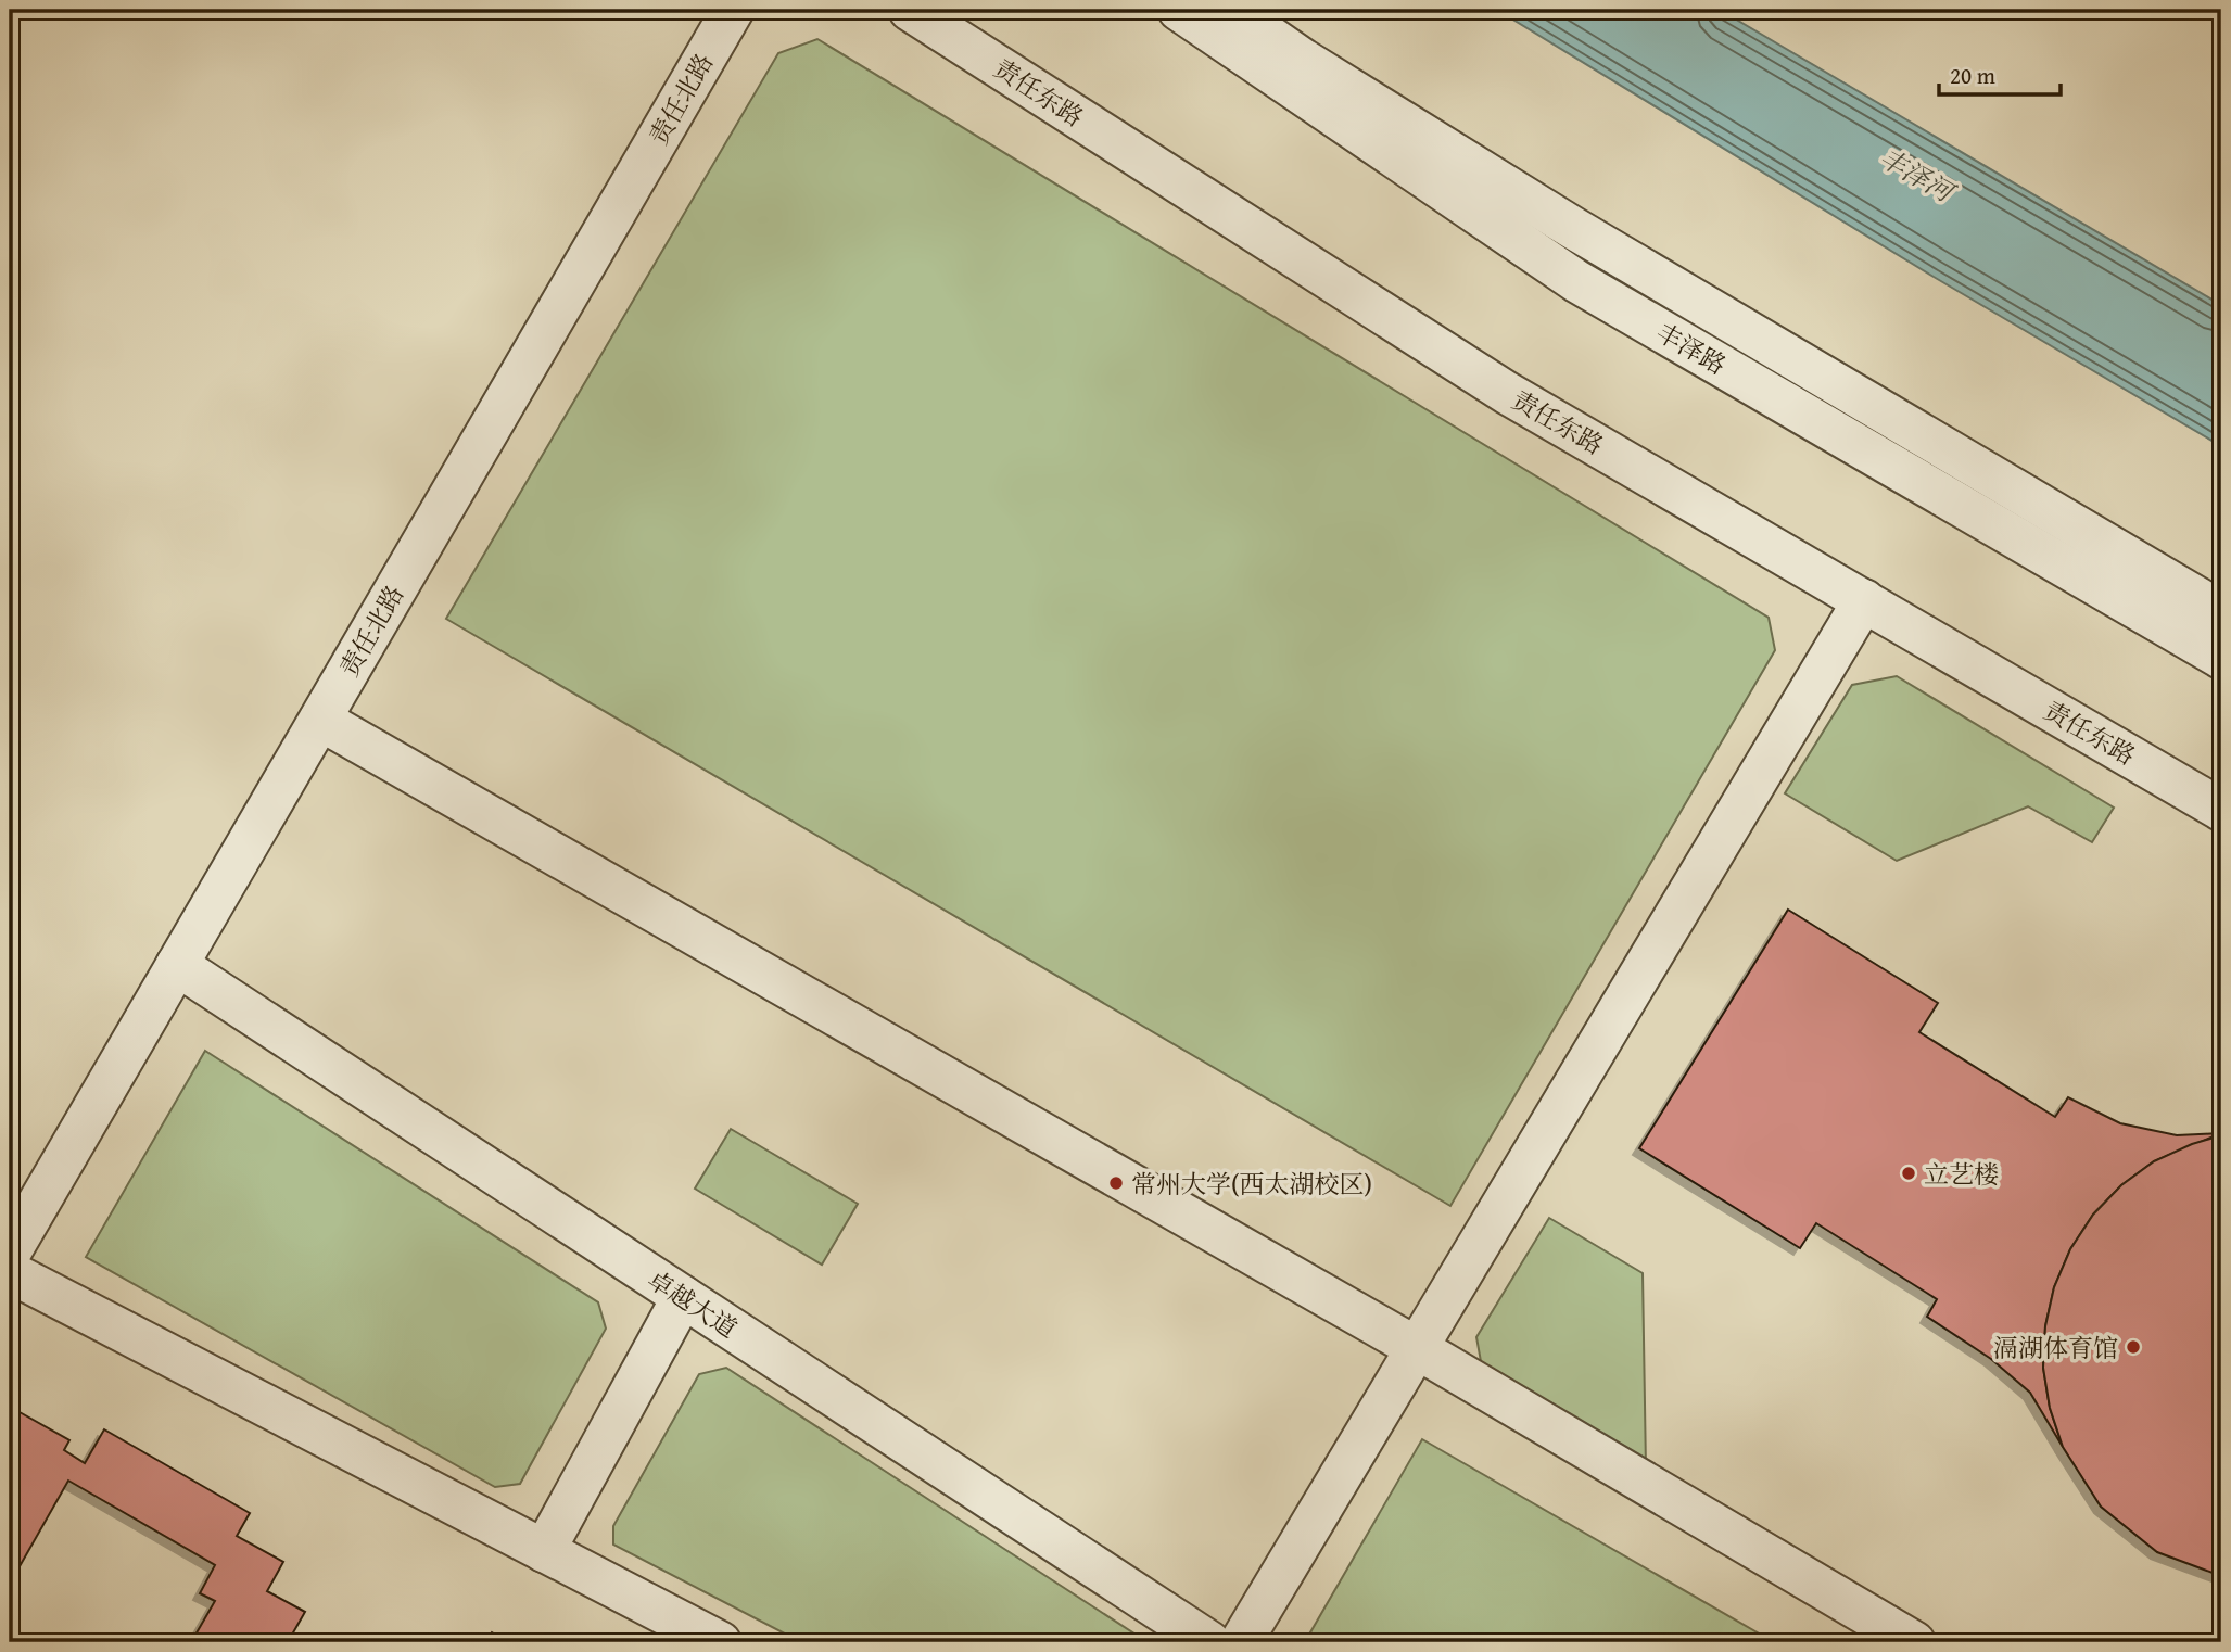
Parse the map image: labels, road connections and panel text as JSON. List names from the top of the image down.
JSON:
{
  "streets": {
    "street": [
      "责任东路",
      "责任北路",
      "丰泽路",
      "卓越大道"
    ]
  },
  "crossings": [
    ["责任北路", "卓越大道"]
  ],
  "water": ["丰泽河"],
  "places": ["立艺楼", "常州大学(西太湖校区)", "滆湖体育馆"],
  "scale_bar": "20 m"
}
